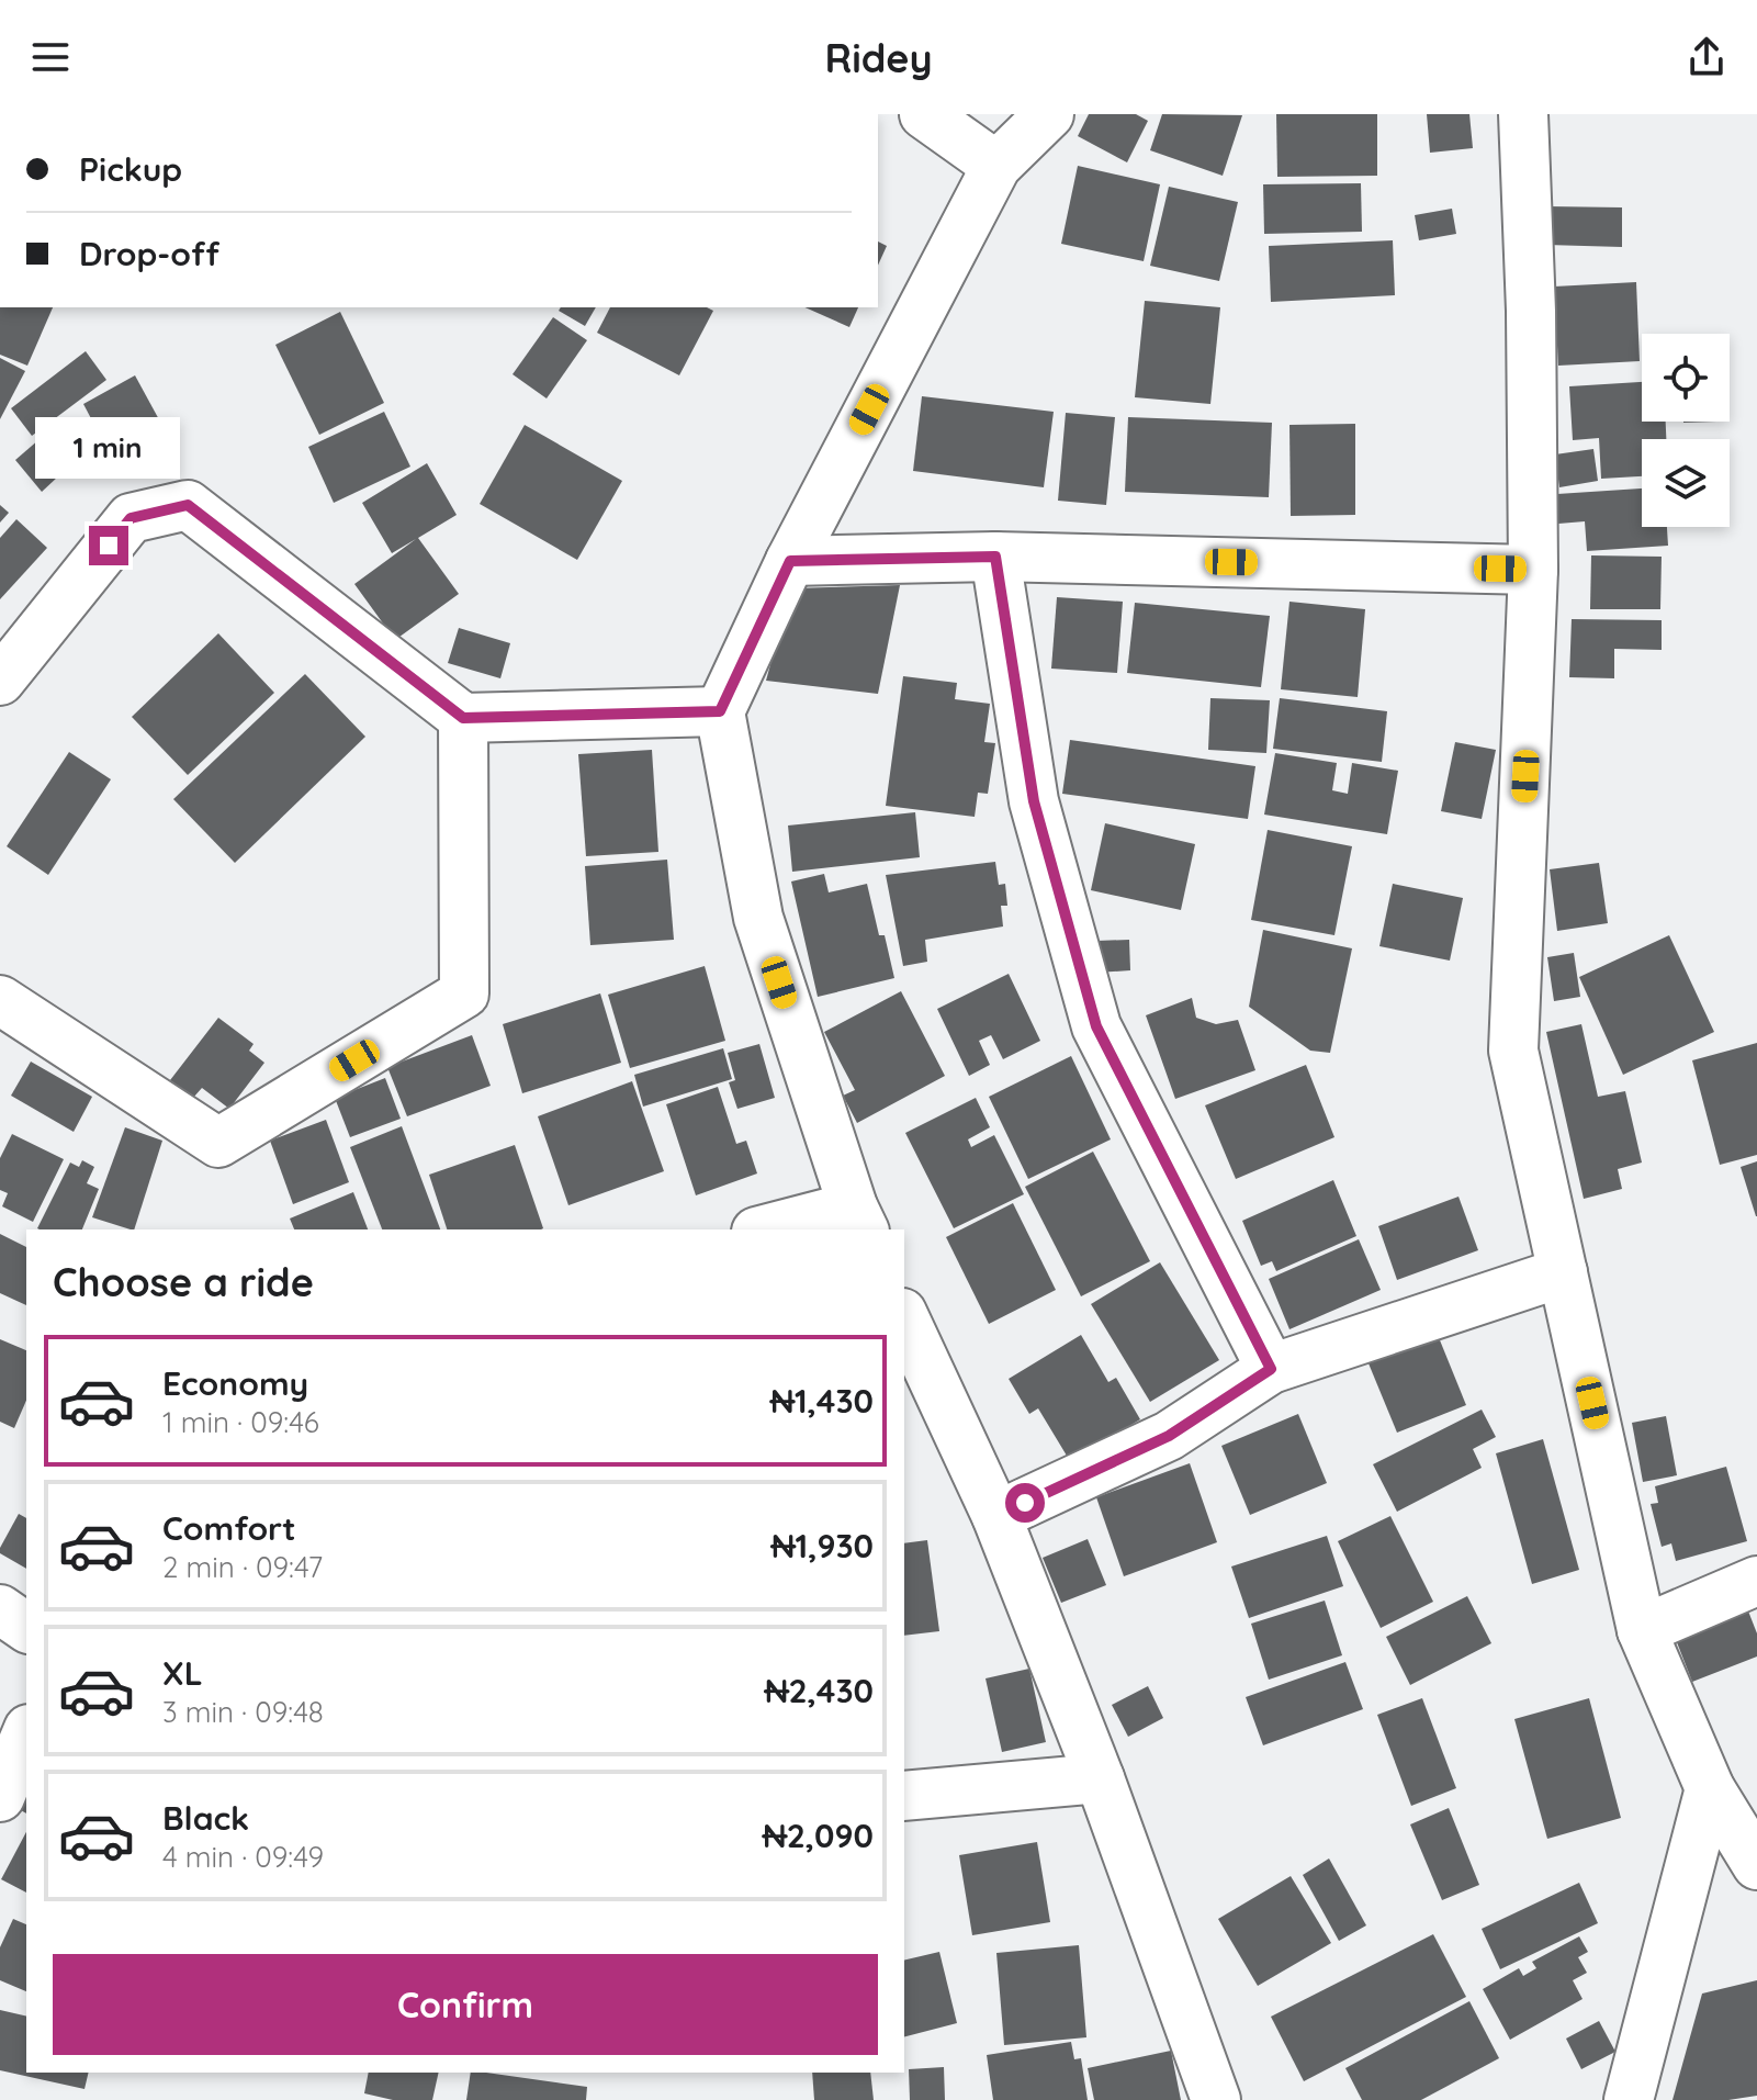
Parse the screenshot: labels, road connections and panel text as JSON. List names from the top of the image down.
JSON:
{
  "page": {
    "header": "Ridey",
    "banner": ["Pickup", "Drop-off"],
    "bubble": "1 min",
    "heading": "Choose a ride",
    "list": [
      {
        "name": "Economy",
        "note": "1 min · 09:46",
        "value": "₦1,430"
      },
      {
        "name": "Comfort",
        "note": "2 min · 09:47",
        "value": "₦1,930"
      },
      {
        "name": "XL",
        "note": "3 min · 09:48",
        "value": "₦2,430"
      },
      {
        "name": "Black",
        "note": "4 min · 09:49",
        "value": "₦2,090"
      }
    ],
    "buttons": "Confirm"
  }
}
